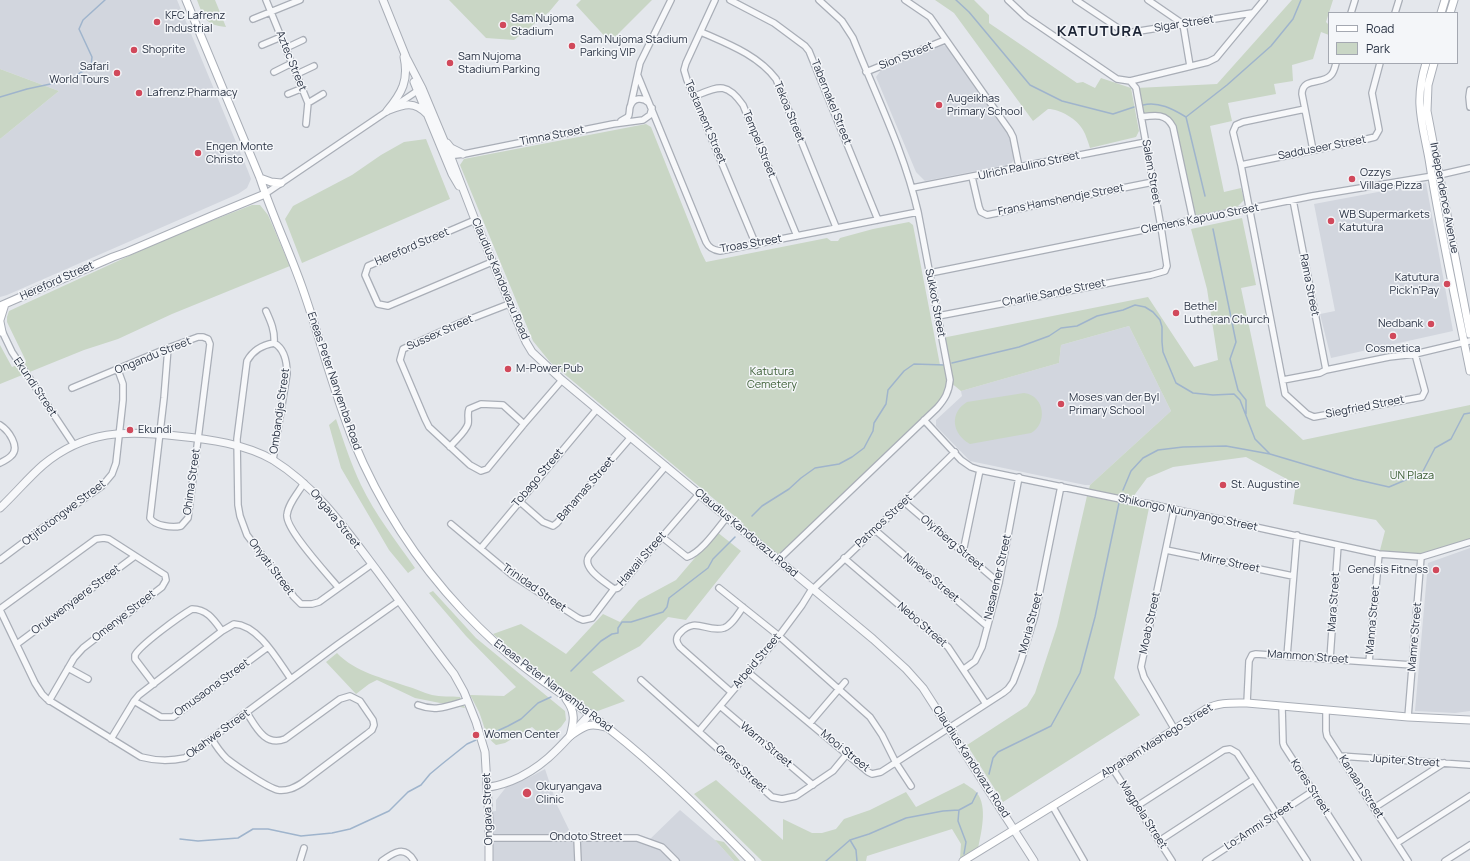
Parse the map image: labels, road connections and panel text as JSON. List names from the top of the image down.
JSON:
{
  "streets": {
    "main road": [
      "Independence Avenue",
      "Hereford Street",
      "Eneas Peter Nanyemba Road",
      "Abraham Mashego Street"
    ],
    "street": [
      "Sigar Street",
      "Sion Street",
      "Aztec Street",
      "Tabernakel Street",
      "Tekoa Street",
      "Testament Street",
      "Timna Street",
      "Tempel Street",
      "Sadduseer Street",
      "Ulrich Paulino Street",
      "Salem Street",
      "Frans Hamshendje Street",
      "Clemens Kapuuo Street",
      "Troas Street",
      "Claudius Kandovazu Road",
      "Rama Street",
      "Charlie Sande Street",
      "Sukkot Street",
      "Sussex Street",
      "Ongandu Street",
      "Ekundi Street",
      "Siegfried Street",
      "Ombandje Street",
      "Tobago Street",
      "Ohima Street",
      "Bahamas Street",
      "Otjitotongwe Street",
      "Shikongo Nuunyango Street",
      "Ongava Street",
      "Patmos Street",
      "Olyfberg Street",
      "Hawaii Street",
      "Mirre Street",
      "Onyati Street",
      "Nasarener Street",
      "Nineve Street",
      "Trinidad Street",
      "Orukwenyaere Street",
      "Mara Street",
      "Omenye Street",
      "Manna Street",
      "Moria Street",
      "Moab Street",
      "Nebo Street",
      "Mamre Street",
      "Mammon Street",
      "Arbeid Street",
      "Omusaona Street",
      "Okahwe Street",
      "Warm Street",
      "Mooi Street",
      "Jupiter Street",
      "Grens Street",
      "Kores Street",
      "Kanaan Street",
      "Magpela Street",
      "Lo-Ammi Street",
      "Ondoto Street"
    ]
  },
  "crossings": [
    ["Sion Street", "Sukkot Street"],
    ["Tabernakel Street", "Troas Street"],
    ["Tekoa Street", "Testament Street"],
    ["Tekoa Street", "Troas Street"],
    ["Testament Street", "Tempel Street"],
    ["Testament Street", "Troas Street"],
    ["Timna Street", "Troas Street"],
    ["Timna Street", "Claudius Kandovazu Road"],
    ["Tempel Street", "Troas Street"],
    ["Ulrich Paulino Street", "Salem Street"],
    ["Ulrich Paulino Street", "Frans Hamshendje Street"],
    ["Ulrich Paulino Street", "Sukkot Street"],
    ["Salem Street", "Frans Hamshendje Street"],
    ["Salem Street", "Clemens Kapuuo Street"],
    ["Salem Street", "Charlie Sande Street"],
    ["Independence Avenue", "Clemens Kapuuo Street"],
    ["Clemens Kapuuo Street", "Rama Street"],
    ["Clemens Kapuuo Street", "Sukkot Street"],
    ["Troas Street", "Sukkot Street"],
    ["Hereford Street", "Claudius Kandovazu Road"],
    ["Hereford Street", "Eneas Peter Nanyemba Road"],
    ["Claudius Kandovazu Road", "Sukkot Street"],
    ["Claudius Kandovazu Road", "Sussex Street"],
    ["Claudius Kandovazu Road", "Tobago Street"],
    ["Claudius Kandovazu Road", "Bahamas Street"],
    ["Claudius Kandovazu Road", "Patmos Street"],
    ["Claudius Kandovazu Road", "Hawaii Street"],
    ["Claudius Kandovazu Road", "Moria Street"],
    ["Claudius Kandovazu Road", "Arbeid Street"],
    ["Claudius Kandovazu Road", "Abraham Mashego Street"],
    ["Claudius Kandovazu Road", "Mooi Street"],
    ["Charlie Sande Street", "Sukkot Street"],
    ["Sukkot Street", "Shikongo Nuunyango Street"],
    ["Ongandu Street", "Ohima Street"],
    ["Ongandu Street", "Otjitotongwe Street"],
    ["Ongandu Street", "Ongava Street"],
    ["Ekundi Street", "Ongava Street"],
    ["Ombandje Street", "Ongava Street"],
    ["Tobago Street", "Bahamas Street"],
    ["Tobago Street", "Trinidad Street"],
    ["Ohima Street", "Ongava Street"],
    ["Otjitotongwe Street", "Ongava Street"],
    ["Shikongo Nuunyango Street", "Patmos Street"],
    ["Shikongo Nuunyango Street", "Nasarener Street"],
    ["Shikongo Nuunyango Street", "Mara Street"],
    ["Shikongo Nuunyango Street", "Manna Street"],
    ["Shikongo Nuunyango Street", "Moria Street"],
    ["Shikongo Nuunyango Street", "Moab Street"],
    ["Shikongo Nuunyango Street", "Mamre Street"],
    ["Ongava Street", "Onyati Street"],
    ["Ongava Street", "Okahwe Street"],
    ["Ongava Street", "Ondoto Street"],
    ["Patmos Street", "Olyfberg Street"],
    ["Patmos Street", "Nineve Street"],
    ["Patmos Street", "Nebo Street"],
    ["Patmos Street", "Arbeid Street"],
    ["Olyfberg Street", "Nasarener Street"],
    ["Hawaii Street", "Trinidad Street"],
    ["Mirre Street", "Moab Street"],
    ["Nasarener Street", "Nineve Street"],
    ["Nasarener Street", "Nebo Street"],
    ["Orukwenyaere Street", "Omenye Street"],
    ["Orukwenyaere Street", "Okahwe Street"],
    ["Mara Street", "Mammon Street"],
    ["Omenye Street", "Okahwe Street"],
    ["Manna Street", "Mammon Street"],
    ["Moria Street", "Nebo Street"],
    ["Moria Street", "Mooi Street"],
    ["Moab Street", "Abraham Mashego Street"],
    ["Mamre Street", "Mammon Street"],
    ["Mamre Street", "Abraham Mashego Street"],
    ["Mammon Street", "Abraham Mashego Street"],
    ["Arbeid Street", "Warm Street"],
    ["Arbeid Street", "Mooi Street"],
    ["Arbeid Street", "Grens Street"],
    ["Abraham Mashego Street", "Kores Street"],
    ["Abraham Mashego Street", "Kanaan Street"],
    ["Abraham Mashego Street", "Magpela Street"],
    ["Warm Street", "Grens Street"],
    ["Mooi Street", "Grens Street"],
    ["Jupiter Street", "Kanaan Street"],
    ["Kores Street", "Lo-Ammi Street"]
  ],
  "districts": ["KATUTURA"],
  "parks": ["Katutura Cemetery", "UN Plaza"],
  "places": [
    "KFC Lafrenz Industrial",
    "Sam Nujoma Stadium",
    "Sam Nujoma Stadium Parking VIP",
    "Shoprite",
    "Sam Nujoma Stadium Parking",
    "Safari World Tours",
    "Lafrenz Pharmacy",
    "Augeikhas Primary School",
    "Engen Monte Christo",
    "Ozzys Village Pizza",
    "WB Supermarkets Katutura",
    "Katutura Pick'n'Pay",
    "Bethel Lutheran Church",
    "Nedbank",
    "Cosmetica",
    "M-Power Pub",
    "Moses van der Byl Primary School",
    "Ekundi",
    "St. Augustine",
    "Genesis Fitness",
    "Women Center",
    "Okuryangava Clinic"
  ],
  "legend": ["Road", "Park"]
}
